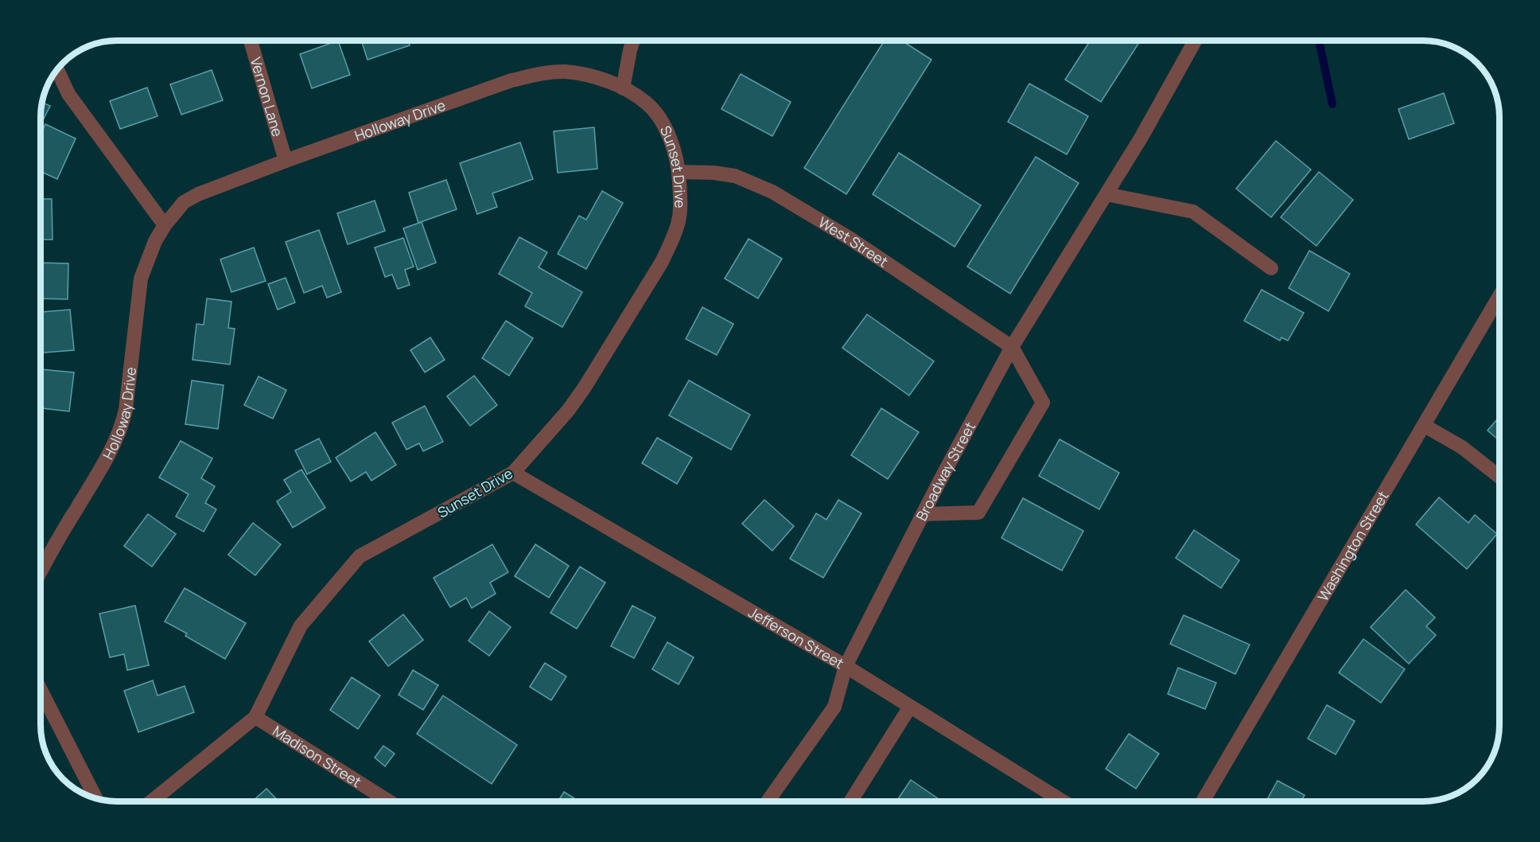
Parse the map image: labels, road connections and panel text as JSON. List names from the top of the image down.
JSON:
{
  "streets": {
    "street": [
      "Vernon Lane",
      "Holloway Drive",
      "Sunset Drive",
      "West Street",
      "Broadway Street",
      "Washington Street",
      "Jefferson Street",
      "Madison Street"
    ]
  },
  "crossings": [
    ["Vernon Lane", "Holloway Drive"],
    ["Holloway Drive", "Sunset Drive"],
    ["Sunset Drive", "West Street"],
    ["Sunset Drive", "Jefferson Street"],
    ["Sunset Drive", "Madison Street"],
    ["West Street", "Broadway Street"],
    ["Broadway Street", "Jefferson Street"]
  ]
}
